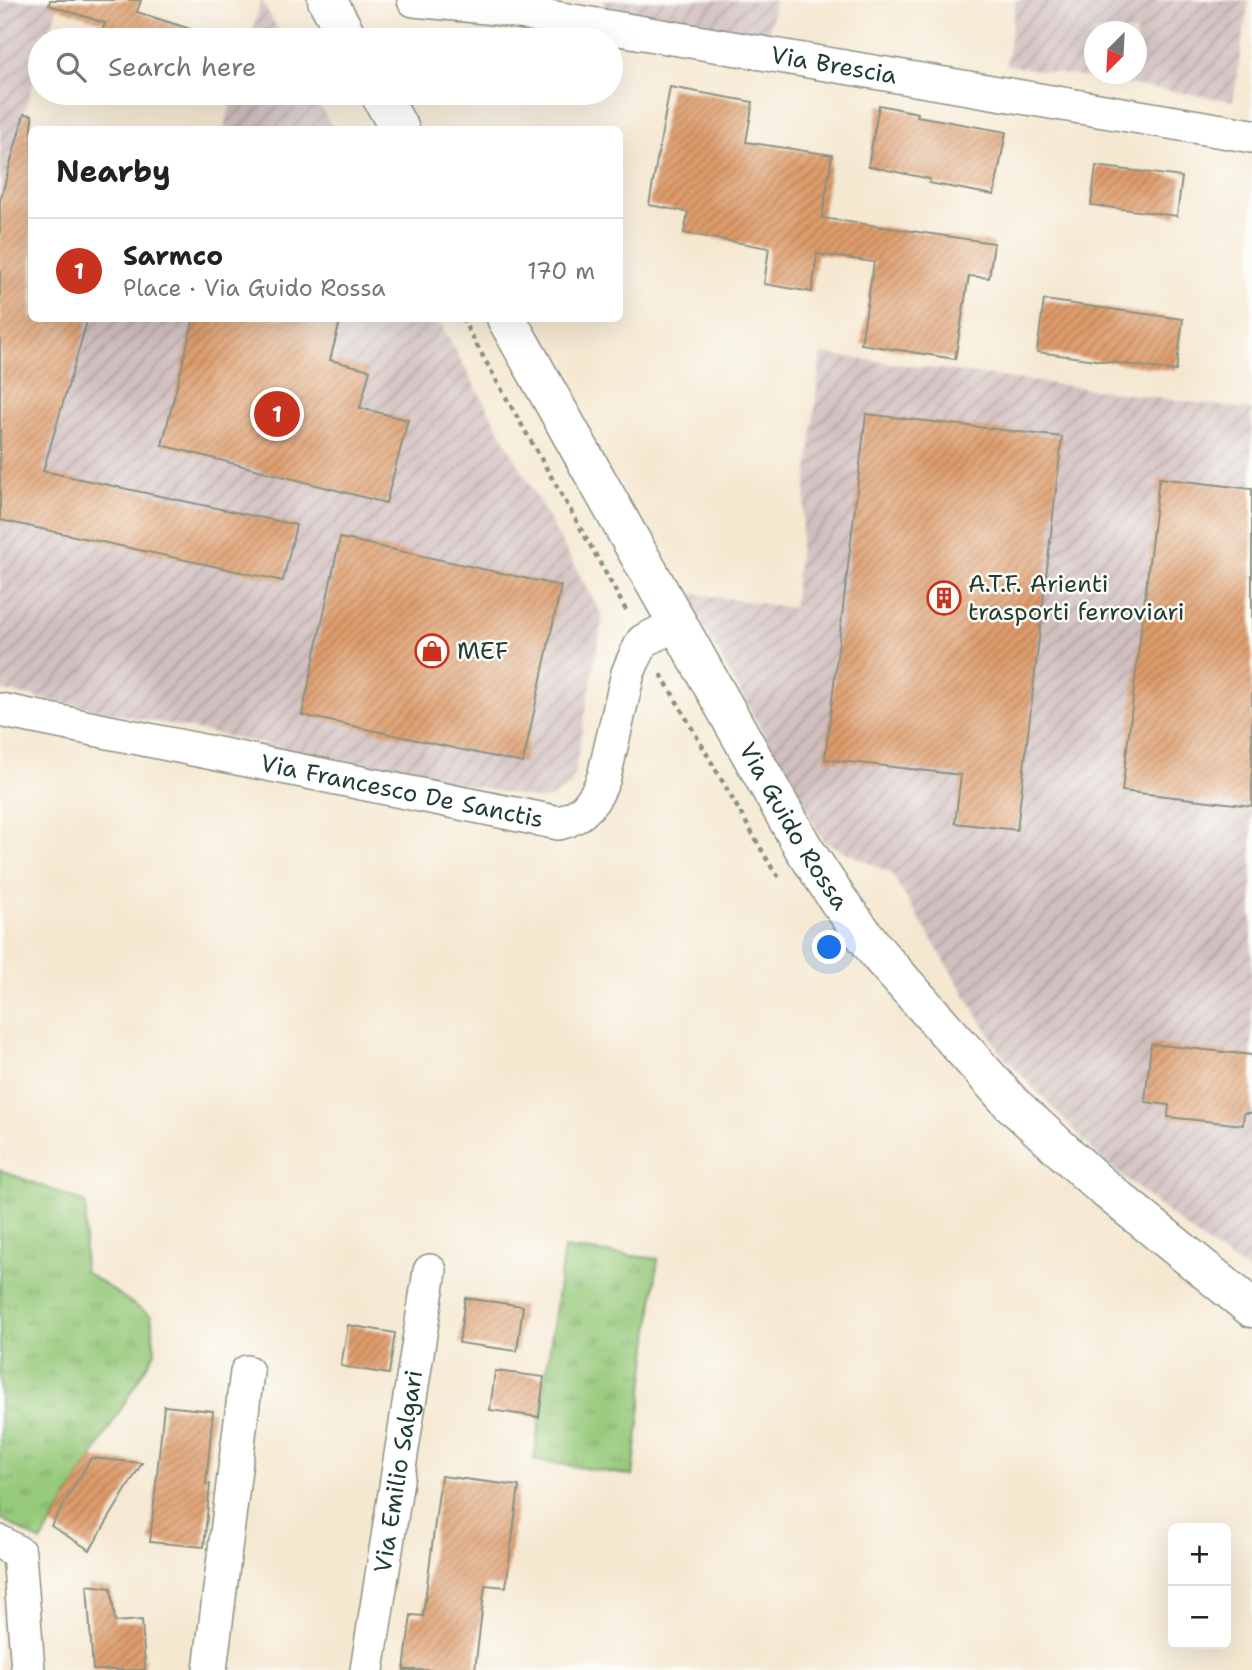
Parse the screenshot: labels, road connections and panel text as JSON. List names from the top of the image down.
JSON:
{
  "streets": {
    "street": [
      "Via Brescia",
      "Via Francesco De Sanctis",
      "Via Guido Rossa",
      "Via Emilio Salgari"
    ]
  },
  "crossings": [
    ["Via Francesco De Sanctis", "Via Guido Rossa"]
  ],
  "places": {
    "building": ["A.T.F. Arienti trasporti ferroviari"],
    "shop": ["MEF"]
  },
  "north": "bottom left",
  "page": {
    "search": "Search here",
    "heading": "Nearby",
    "list": [
      {
        "mark": "1",
        "name": "Sarmco",
        "note": "Place · Via Guido Rossa",
        "value": "170 m"
      }
    ],
    "pins": "1",
    "map_buttons": ["+", "−"]
  }
}
